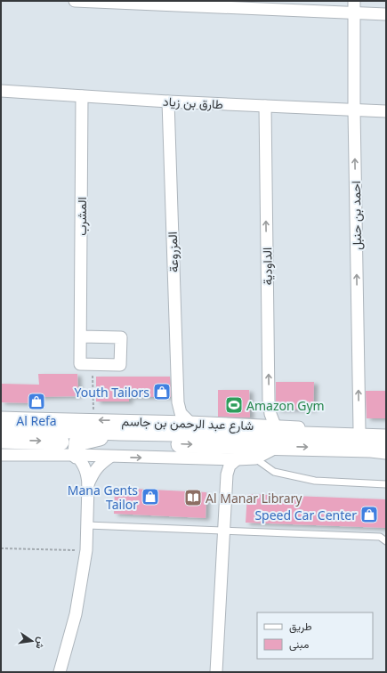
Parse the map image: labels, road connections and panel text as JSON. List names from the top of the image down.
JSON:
{
  "streets": {
    "main road": ["شارع عبد الرحمن بن جاسم"],
    "street": [
      "طارق بن زياد",
      "احمد بن حنبل",
      "المشرب",
      "المزروعة",
      "الداودية"
    ]
  },
  "crossings": [
    ["طارق بن زياد", "احمد بن حنبل"],
    ["طارق بن زياد", "المشرب"],
    ["طارق بن زياد", "المزروعة"],
    ["طارق بن زياد", "الداودية"],
    ["احمد بن حنبل", "شارع عبد الرحمن بن جاسم"],
    ["المزروعة", "شارع عبد الرحمن بن جاسم"],
    ["الداودية", "شارع عبد الرحمن بن جاسم"]
  ],
  "one_way": ["احمد بن حنبل", "الداودية"],
  "places": {
    "shop": [
      "Youth Tailors",
      "Al Refa",
      "Mana Gents Tailor",
      "Speed Car Center"
    ],
    "sports": ["Amazon Gym"],
    "library": ["Al Manar Library"]
  },
  "legend": ["طريق", "مبنى"],
  "north": "right"
}
